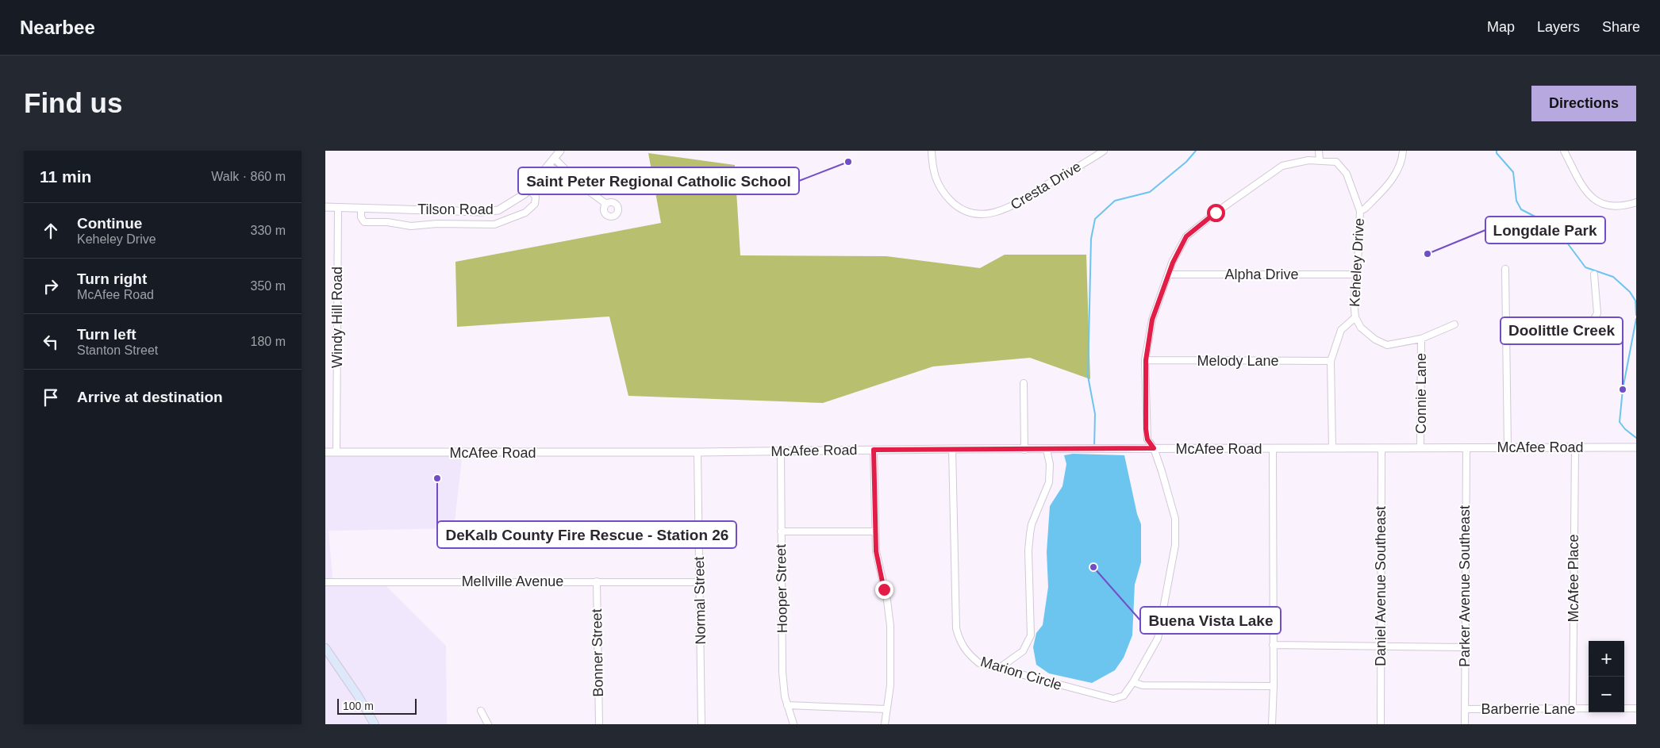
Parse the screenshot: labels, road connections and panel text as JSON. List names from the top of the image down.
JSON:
{
  "streets": {
    "street": [
      "Cresta Drive",
      "Tilson Road",
      "Keheley Drive",
      "Alpha Drive",
      "Windy Hill Road",
      "Melody Lane",
      "Connie Lane",
      "McAfee Road",
      "McAfee Place",
      "Mellville Avenue",
      "Daniel Avenue Southeast",
      "Parker Avenue Southeast",
      "Hooper Street",
      "Normal Street",
      "Bonner Street",
      "Marion Circle",
      "Barberrie Lane"
    ]
  },
  "crossings": [
    ["Tilson Road", "Windy Hill Road"],
    ["Keheley Drive", "Alpha Drive"],
    ["Keheley Drive", "Melody Lane"],
    ["Keheley Drive", "Connie Lane"],
    ["Keheley Drive", "McAfee Road"],
    ["Keheley Drive", "Marion Circle"],
    ["Windy Hill Road", "McAfee Road"],
    ["Connie Lane", "McAfee Road"],
    ["McAfee Road", "McAfee Place"],
    ["McAfee Road", "Daniel Avenue Southeast"],
    ["McAfee Road", "Parker Avenue Southeast"],
    ["McAfee Road", "Hooper Street"],
    ["McAfee Road", "Normal Street"],
    ["McAfee Road", "Marion Circle"],
    ["McAfee Place", "Barberrie Lane"],
    ["Mellville Avenue", "Normal Street"],
    ["Mellville Avenue", "Bonner Street"],
    ["Parker Avenue Southeast", "Barberrie Lane"]
  ],
  "places": [
    "Saint Peter Regional Catholic School",
    "Longdale Park",
    "Doolittle Creek",
    "DeKalb County Fire Rescue - Station 26",
    "Buena Vista Lake"
  ],
  "scale_bar": "100 m",
  "page": {
    "header": "Nearbee",
    "nav": ["Map", "Layers", "Share"],
    "buttons": "Directions",
    "title": "Find us",
    "heading": ["11 min", "Walk · 860 m"],
    "list": [
      ["Continue", "Keheley Drive", "330 m"],
      ["Turn right", "McAfee Road", "350 m"],
      ["Turn left", "Stanton Street", "180 m"],
      "Arrive at destination"
    ],
    "map_buttons": ["+", "−"],
    "scale": "100 m"
  }
}
